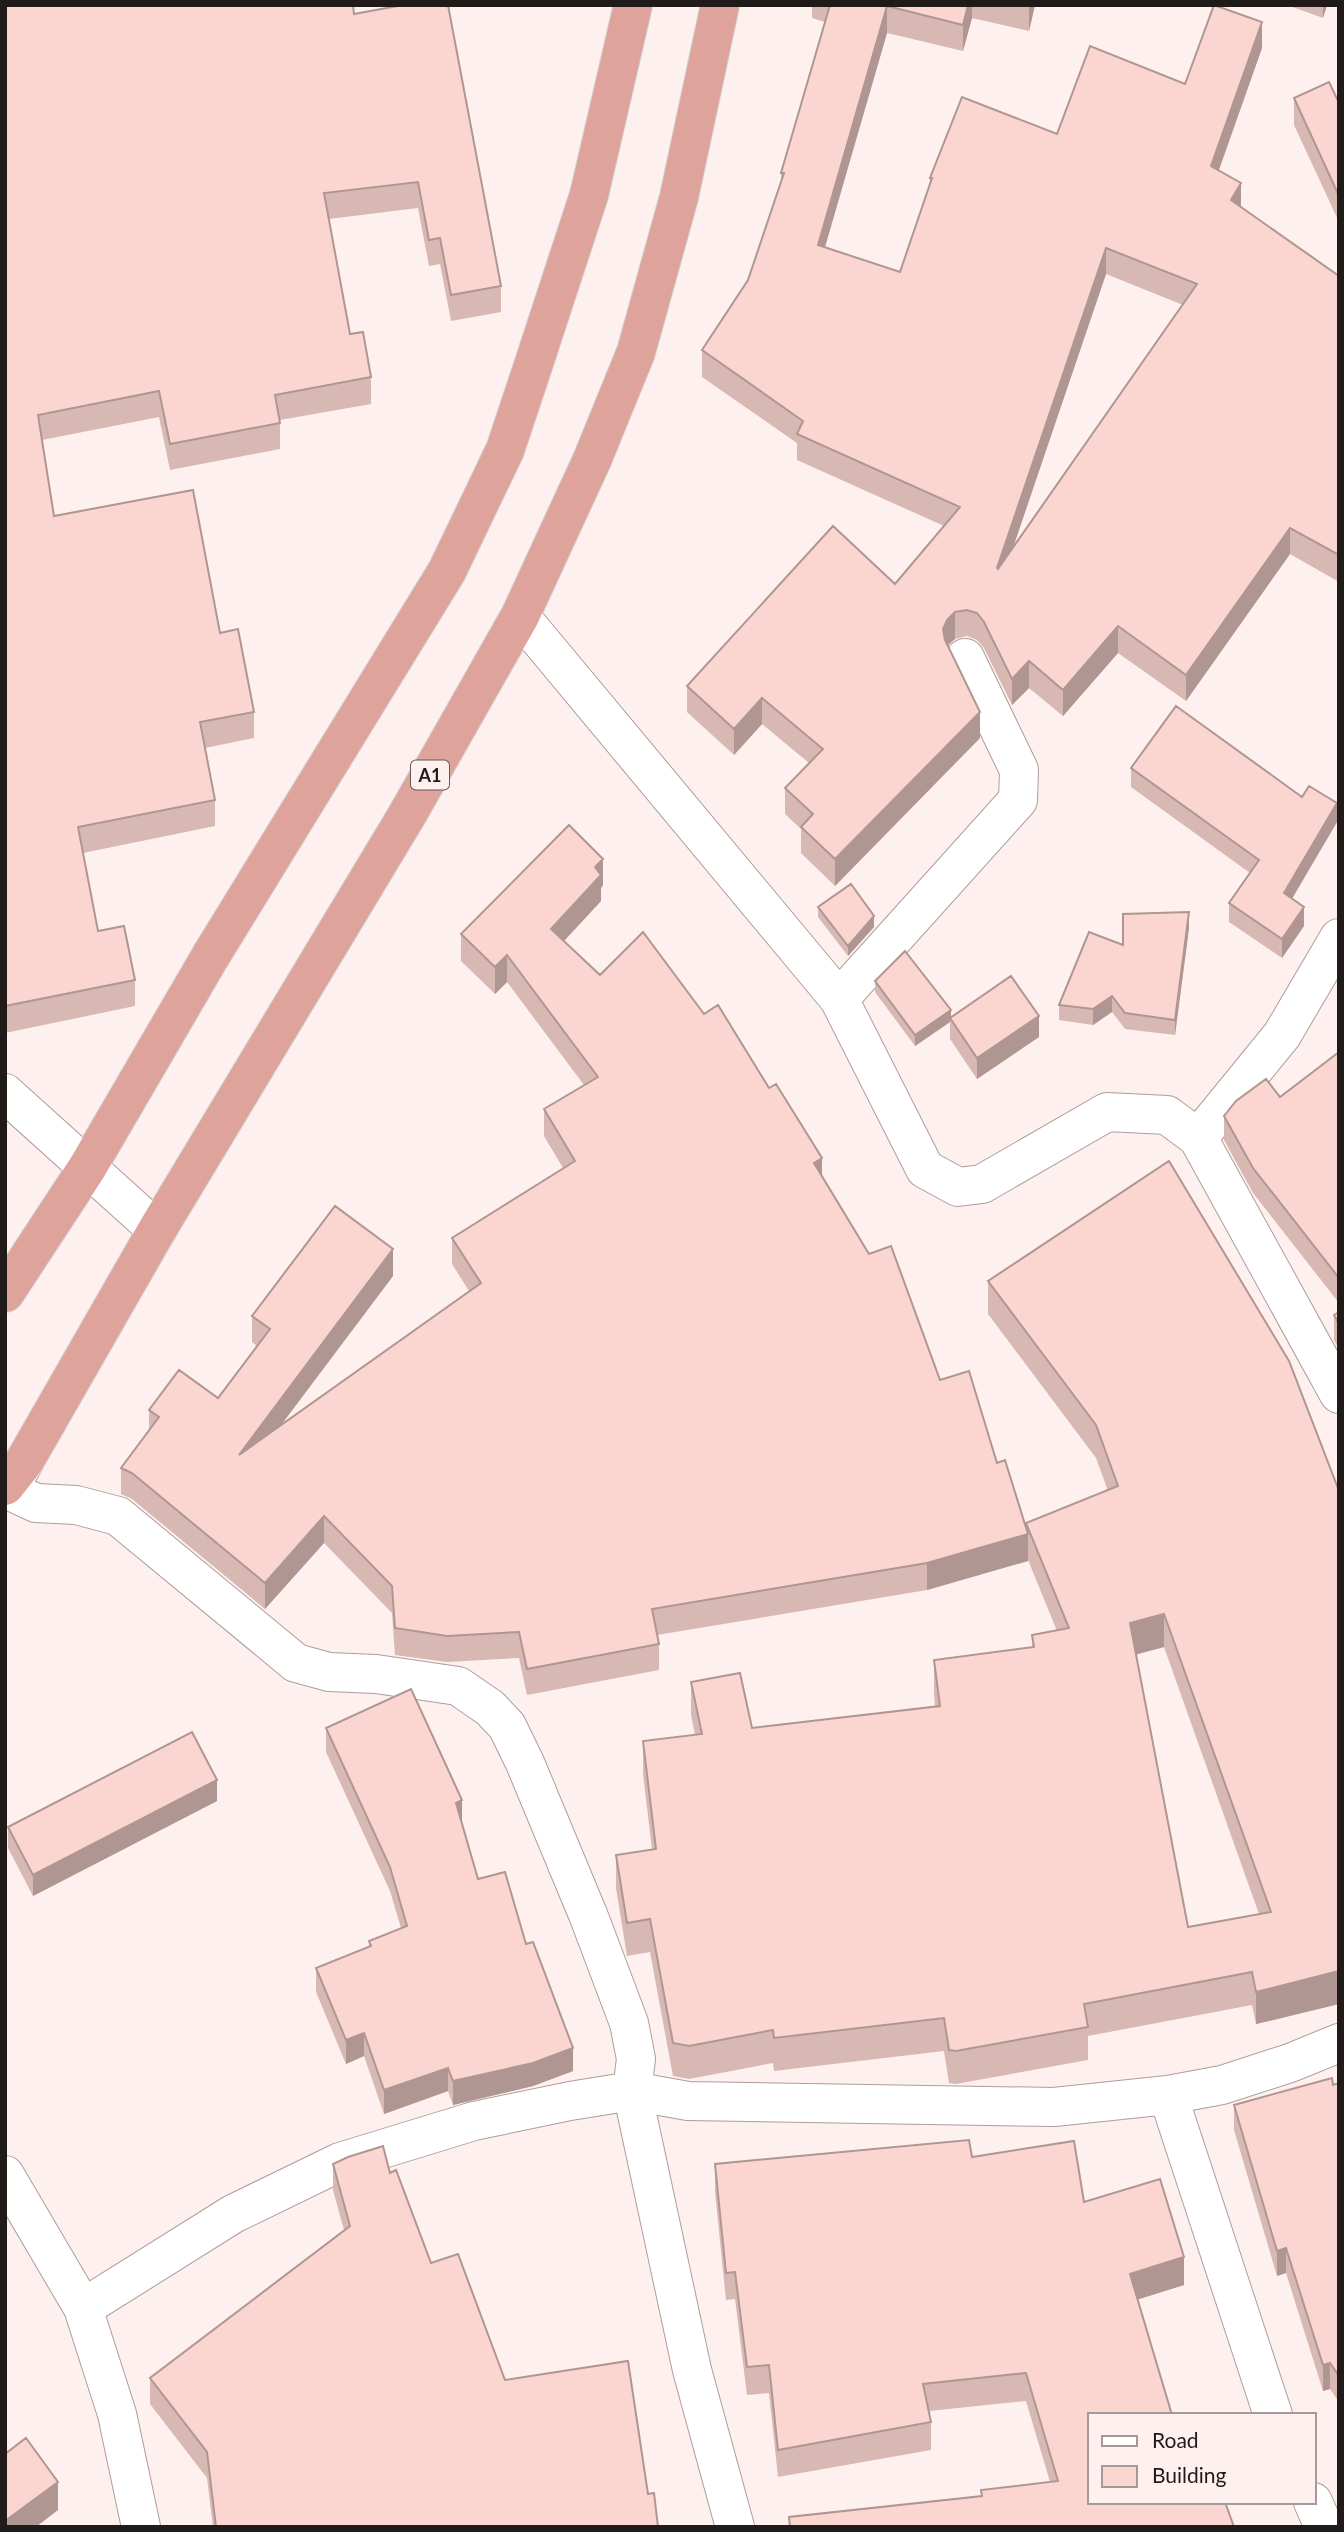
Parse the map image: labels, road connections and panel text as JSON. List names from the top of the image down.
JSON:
{
  "streets": {
    "highway": ["A1"]
  },
  "legend": ["Road", "Building"]
}
